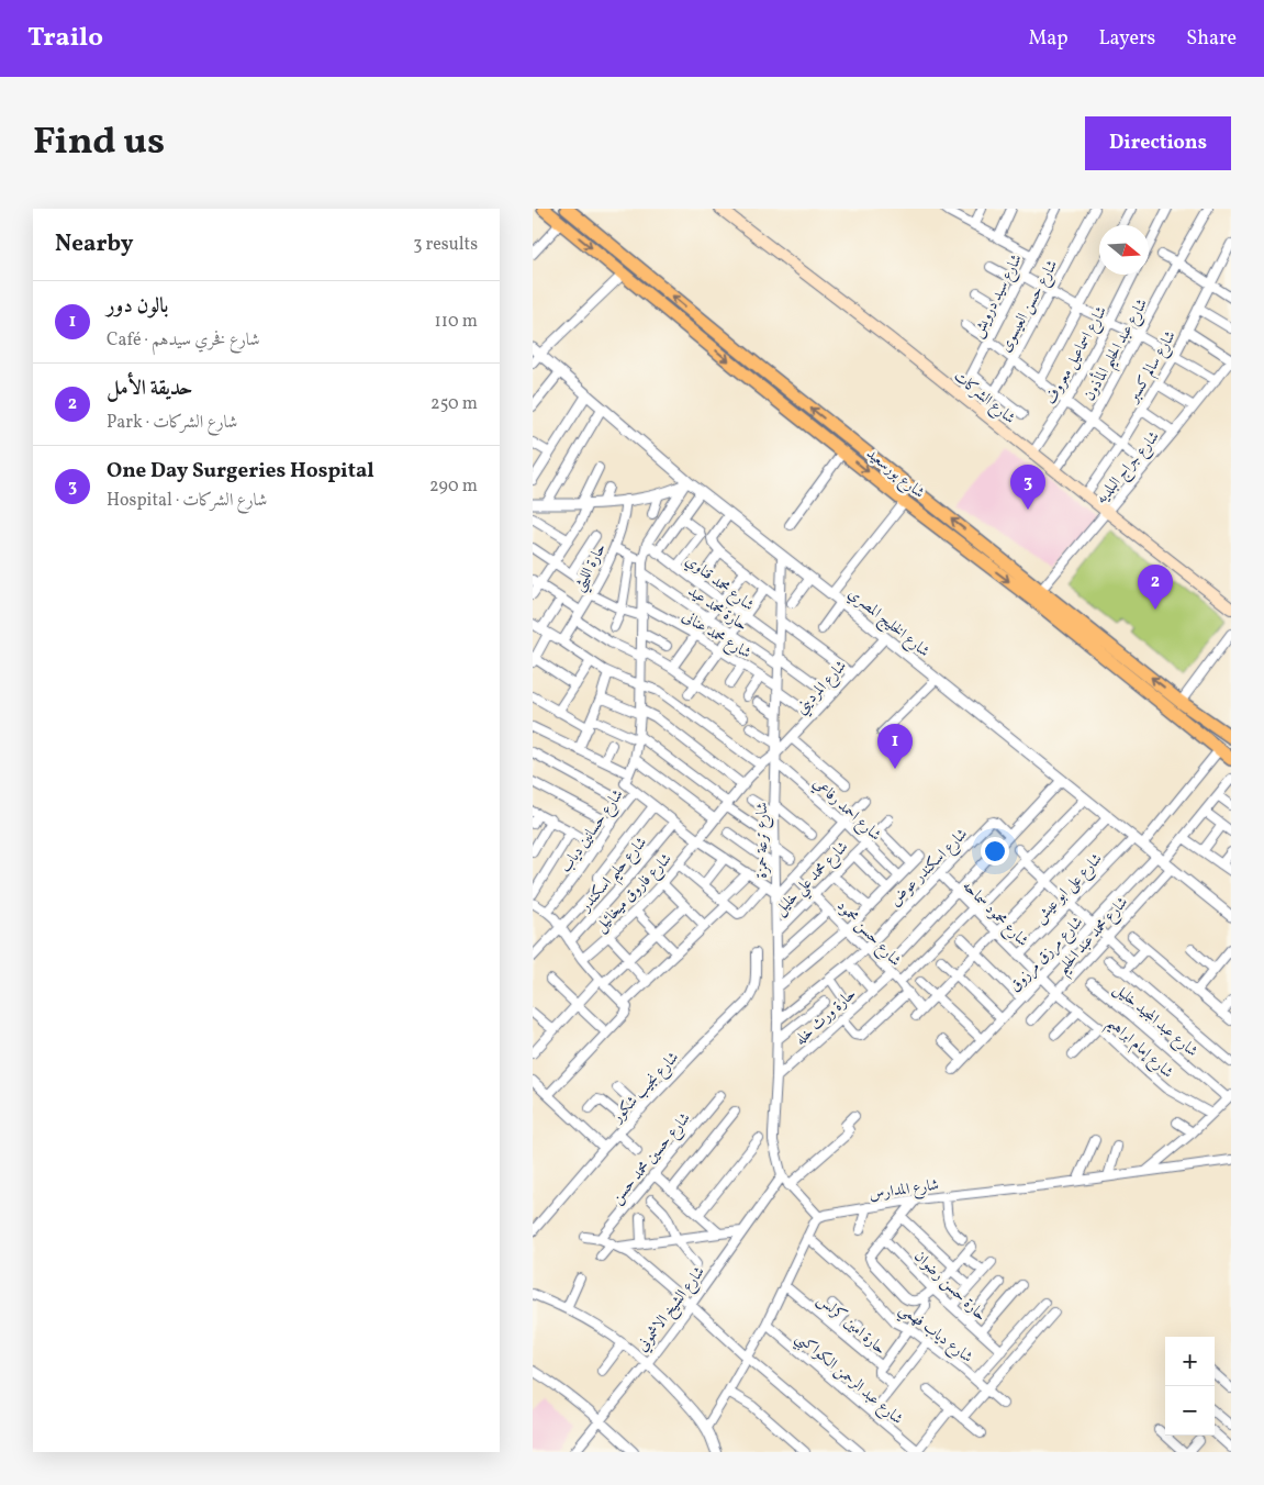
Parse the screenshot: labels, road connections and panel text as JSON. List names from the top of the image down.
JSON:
{
  "streets": {
    "main road": ["شارع الشركات", "شارع بورسعيد"],
    "street": [
      "شارع سيد درويش",
      "شارع حسن العيسوى",
      "شارع عبد الحليم المأذون",
      "شارع اسماعيل معروف",
      "شارع سالم كسبر",
      "شارع جراج البلديه",
      "حارة الليثي",
      "شارع محمد قناوي",
      "حارة محمد عيد",
      "شارع الخليج المصري",
      "شارع محمد عنانى",
      "شارع المرديني",
      "شارع احمد رفاعي",
      "شارع حسانين دياب",
      "شارع ترعة حمزة",
      "شارع اسكندر عوض",
      "شارع حليم اسكندر",
      "شارع محمد علي خليل",
      "شارع على ابو عيش",
      "شارع فاروق ميخائيل",
      "شارع محمود سماحه",
      "شارع حسن محمود",
      "شارع محمد عبد الحليم",
      "شارع مرزق مرزوق",
      "حارة ورث خله",
      "شارع عبد المجيد خليل",
      "شارع إمام ابراهيم",
      "شارع نجيب شكور",
      "شارع حسين محمد حسن",
      "شارع المدارس",
      "حارة حسن رضوان",
      "شارع الشيخ الاشموني",
      "حارة امين كرلس",
      "شارع دياب فهمي",
      "شارع عبد الرحمن الكواكبي"
    ]
  },
  "crossings": [
    ["شارع سيد درويش", "شارع الشركات"],
    ["شارع حسن العيسوى", "شارع الشركات"],
    ["شارع عبد الحليم المأذون", "شارع الشركات"],
    ["شارع اسماعيل معروف", "شارع الشركات"],
    ["شارع سالم كسبر", "شارع الشركات"],
    ["شارع الشركات", "شارع جراج البلديه"],
    ["شارع جراج البلديه", "شارع بورسعيد"],
    ["شارع بورسعيد", "شارع على ابو عيش"],
    ["شارع محمد قناوي", "شارع ترعة حمزة"],
    ["حارة محمد عيد", "شارع المرديني"],
    ["حارة محمد عيد", "شارع ترعة حمزة"],
    ["شارع الخليج المصري", "شارع المرديني"],
    ["شارع الخليج المصري", "شارع ترعة حمزة"],
    ["شارع الخليج المصري", "شارع على ابو عيش"],
    ["شارع الخليج المصري", "شارع محمد عبد الحليم"],
    ["شارع الخليج المصري", "شارع مرزق مرزوق"],
    ["شارع محمد عنانى", "شارع المرديني"],
    ["شارع محمد عنانى", "شارع ترعة حمزة"],
    ["شارع المرديني", "شارع احمد رفاعي"],
    ["شارع المرديني", "شارع ترعة حمزة"],
    ["شارع المرديني", "شارع فاروق ميخائيل"],
    ["شارع احمد رفاعي", "شارع ترعة حمزة"],
    ["شارع احمد رفاعي", "شارع محمد علي خليل"],
    ["شارع ترعة حمزة", "شارع اسكندر عوض"],
    ["شارع ترعة حمزة", "شارع محمد علي خليل"],
    ["شارع ترعة حمزة", "حارة ورث خله"],
    ["شارع ترعة حمزة", "شارع الشيخ الاشموني"],
    ["شارع اسكندر عوض", "شارع محمود سماحه"],
    ["شارع اسكندر عوض", "شارع حسن محمود"],
    ["شارع محمد علي خليل", "شارع حسن محمود"],
    ["شارع على ابو عيش", "شارع محمود سماحه"],
    ["شارع محمود سماحه", "شارع محمد عبد الحليم"],
    ["شارع محمود سماحه", "شارع مرزق مرزوق"],
    ["شارع محمود سماحه", "شارع إمام ابراهيم"],
    ["شارع حسن محمود", "حارة ورث خله"],
    ["شارع محمد عبد الحليم", "شارع مرزق مرزوق"],
    ["شارع محمد عبد الحليم", "شارع إمام ابراهيم"]
  ],
  "north": "right",
  "page": {
    "header": "Trailo",
    "nav": ["Map", "Layers", "Share"],
    "title": "Find us",
    "buttons": "Directions",
    "heading": ["Nearby", "3 results"],
    "list": [
      {
        "mark": "1",
        "name": "بالون دور",
        "note": "Café · شارع فخري سيدهم",
        "value": "110 m"
      },
      {
        "mark": "2",
        "name": "حديقة الأمل",
        "note": "Park · شارع الشركات",
        "value": "250 m"
      },
      {
        "mark": "3",
        "name": "One Day Surgeries Hospital",
        "note": "Hospital · شارع الشركات",
        "value": "290 m"
      }
    ],
    "pins": ["3", "2", "1"],
    "map_buttons": ["+", "−"]
  }
}
